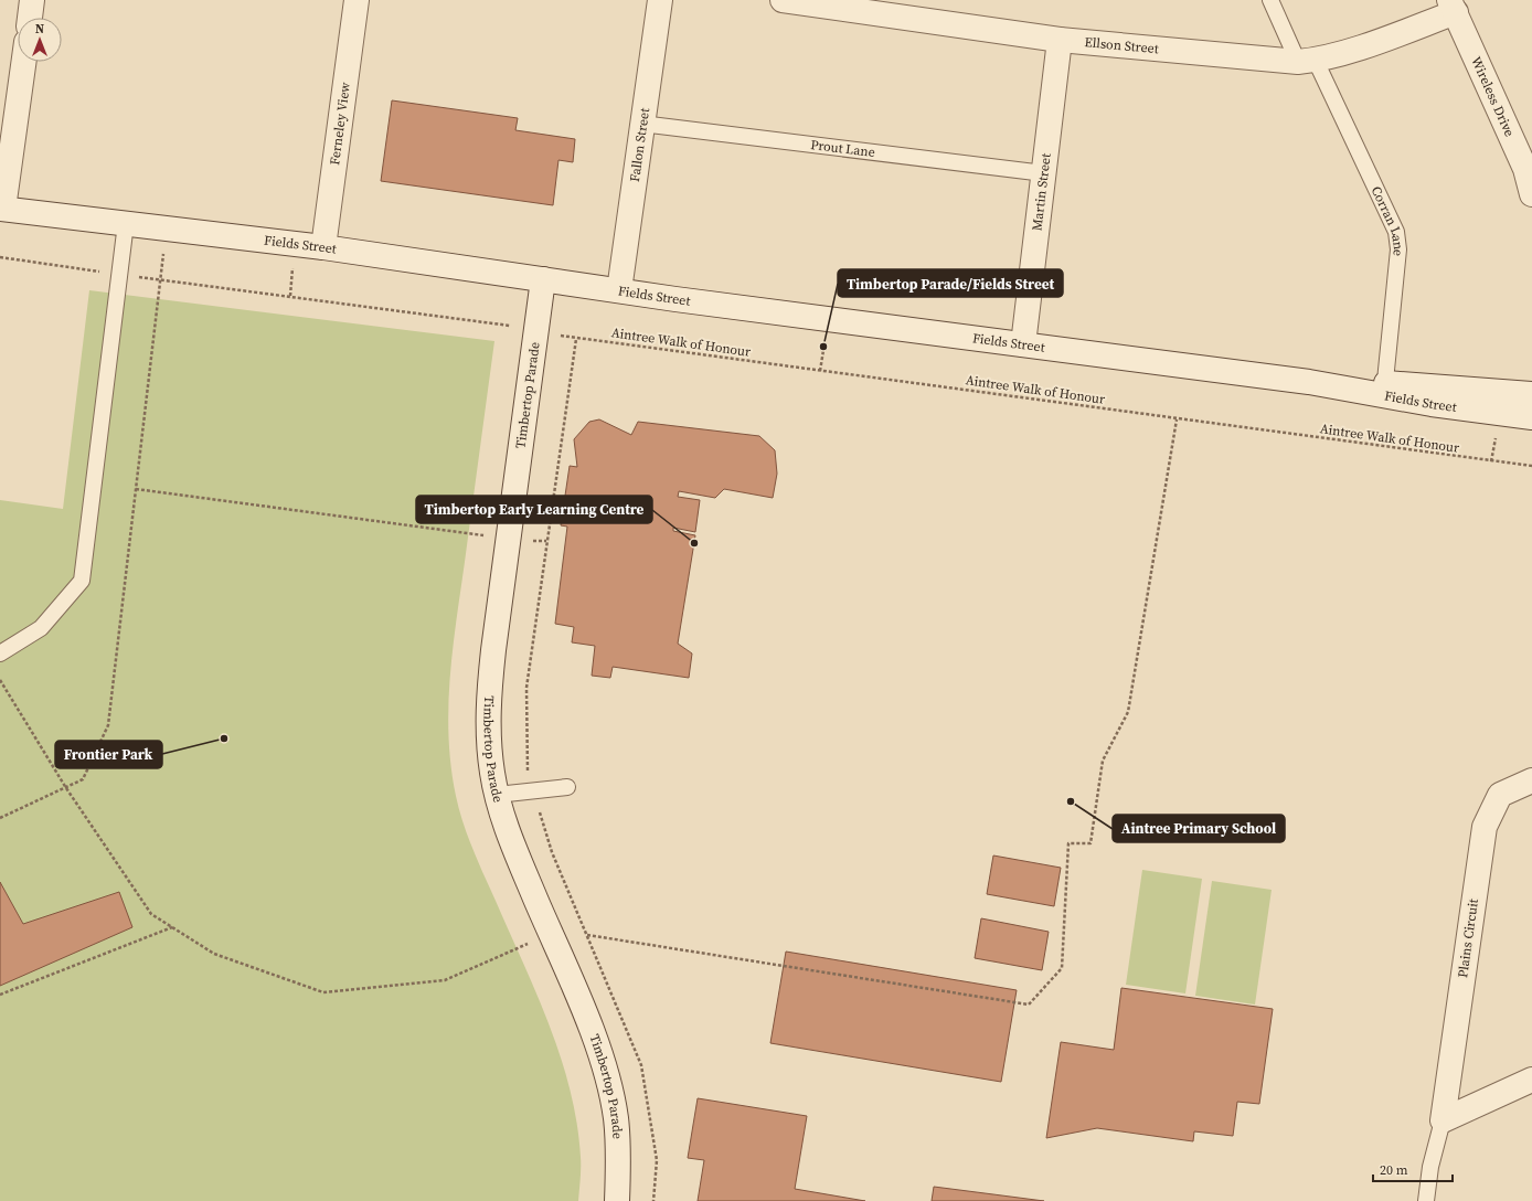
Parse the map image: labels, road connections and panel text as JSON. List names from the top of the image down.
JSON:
{
  "streets": {
    "street": [
      "Ellson Street",
      "Wireless Drive",
      "Ferneley View",
      "Fallon Street",
      "Martin Street",
      "Fields Street",
      "Timbertop Parade",
      "Plains Circuit"
    ],
    "lane": ["Prout Lane", "Corran Lane"],
    "path": ["Aintree Walk of Honour"]
  },
  "crossings": [
    ["Ellson Street", "Wireless Drive"],
    ["Ellson Street", "Martin Street"],
    ["Ellson Street", "Corran Lane"],
    ["Ferneley View", "Fields Street"],
    ["Fallon Street", "Prout Lane"],
    ["Fallon Street", "Fields Street"],
    ["Prout Lane", "Martin Street"],
    ["Martin Street", "Fields Street"],
    ["Corran Lane", "Fields Street"],
    ["Fields Street", "Timbertop Parade"],
    ["Aintree Walk of Honour", "Timbertop Parade"]
  ],
  "places": [
    "Timbertop Parade/Fields Street",
    "Timbertop Early Learning Centre",
    "Frontier Park",
    "Aintree Primary School"
  ],
  "scale_bar": "20 m",
  "north": "top"
}
